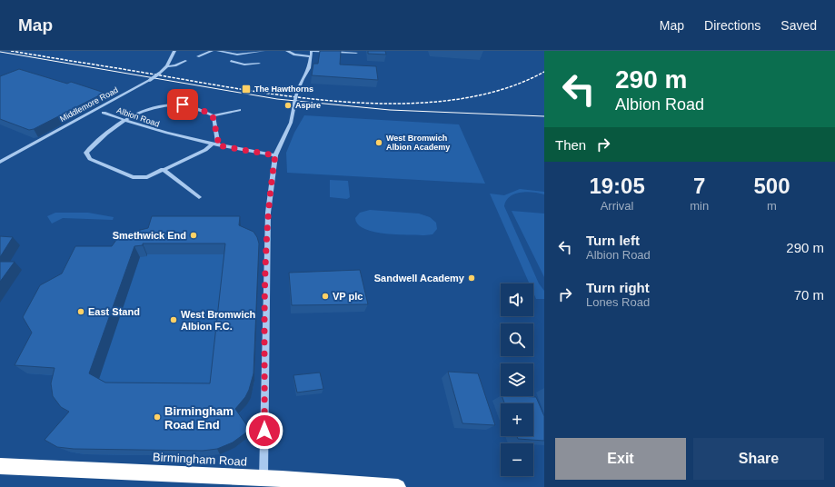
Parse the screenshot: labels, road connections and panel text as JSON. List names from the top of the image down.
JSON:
{
  "streets": {
    "highway": ["Birmingham Road"],
    "street": ["Middlemore Road", "Albion Road"]
  },
  "places": {
    "transit": ["The Hawthorns"],
    "other": [
      "Aspire",
      "West Bromwich Albion Academy",
      "Smethwick End",
      "Sandwell Academy",
      "VP plc",
      "East Stand",
      "West Bromwich Albion F.C.",
      "Birmingham Road End"
    ]
  },
  "page": {
    "header": "Map",
    "nav": ["Map", "Directions", "Saved"],
    "turn": ["290 m", "Albion Road"],
    "then": "Then",
    "eta": [
      "19:05",
      "Arrival",
      "7",
      "min",
      "500",
      "m"
    ],
    "list": [
      {
        "name": "Turn left",
        "note": "Albion Road",
        "value": "290 m"
      },
      {
        "name": "Turn right",
        "note": "Lones Road",
        "value": "70 m"
      }
    ],
    "map_buttons": ["+", "−"],
    "buttons": ["Exit", "Share"]
  }
}
